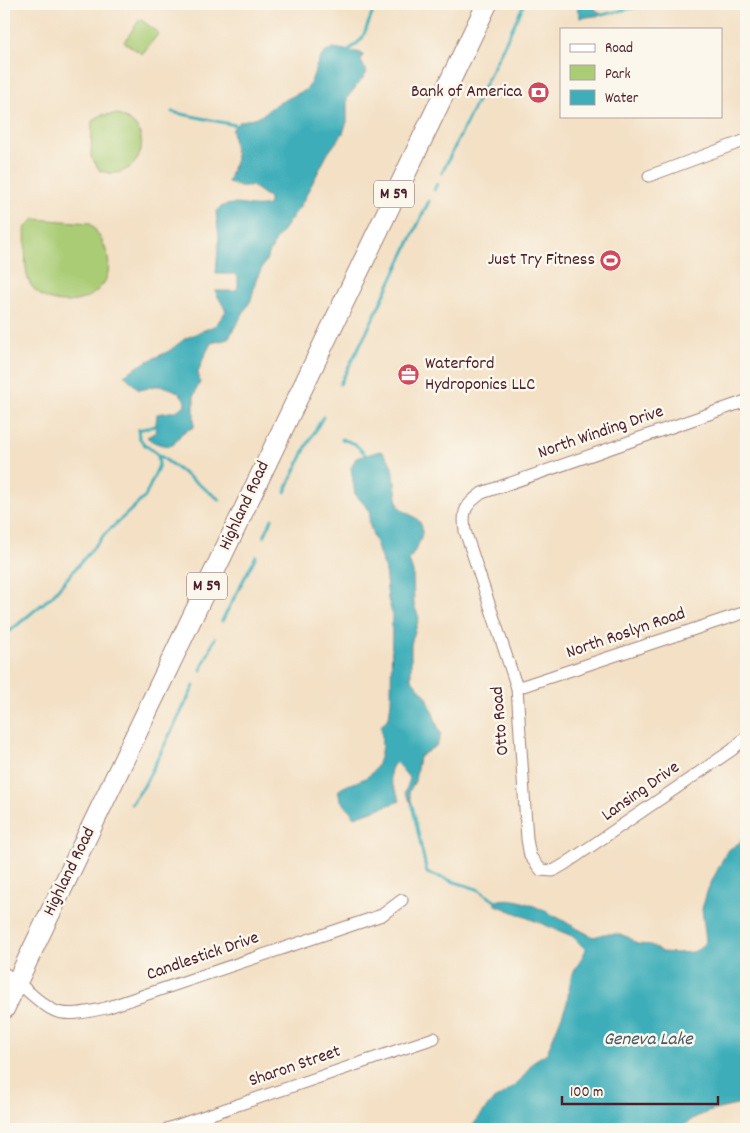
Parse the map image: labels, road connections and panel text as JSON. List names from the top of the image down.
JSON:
{
  "streets": {
    "highway": ["M 59", "Highland Road"],
    "street": [
      "North Winding Drive",
      "North Roslyn Road",
      "Otto Road",
      "Lansing Drive",
      "Candlestick Drive",
      "Sharon Street"
    ]
  },
  "crossings": [
    ["North Winding Drive", "Otto Road"],
    ["Highland Road", "Candlestick Drive"],
    ["North Roslyn Road", "Otto Road"],
    ["Otto Road", "Lansing Drive"]
  ],
  "water": ["Geneva Lake"],
  "places": {
    "bank": ["Bank of America"],
    "sports": ["Just Try Fitness"],
    "office": ["Waterford Hydroponics LLC"]
  },
  "legend": ["Road", "Park", "Water"],
  "scale_bar": "100 m"
}
